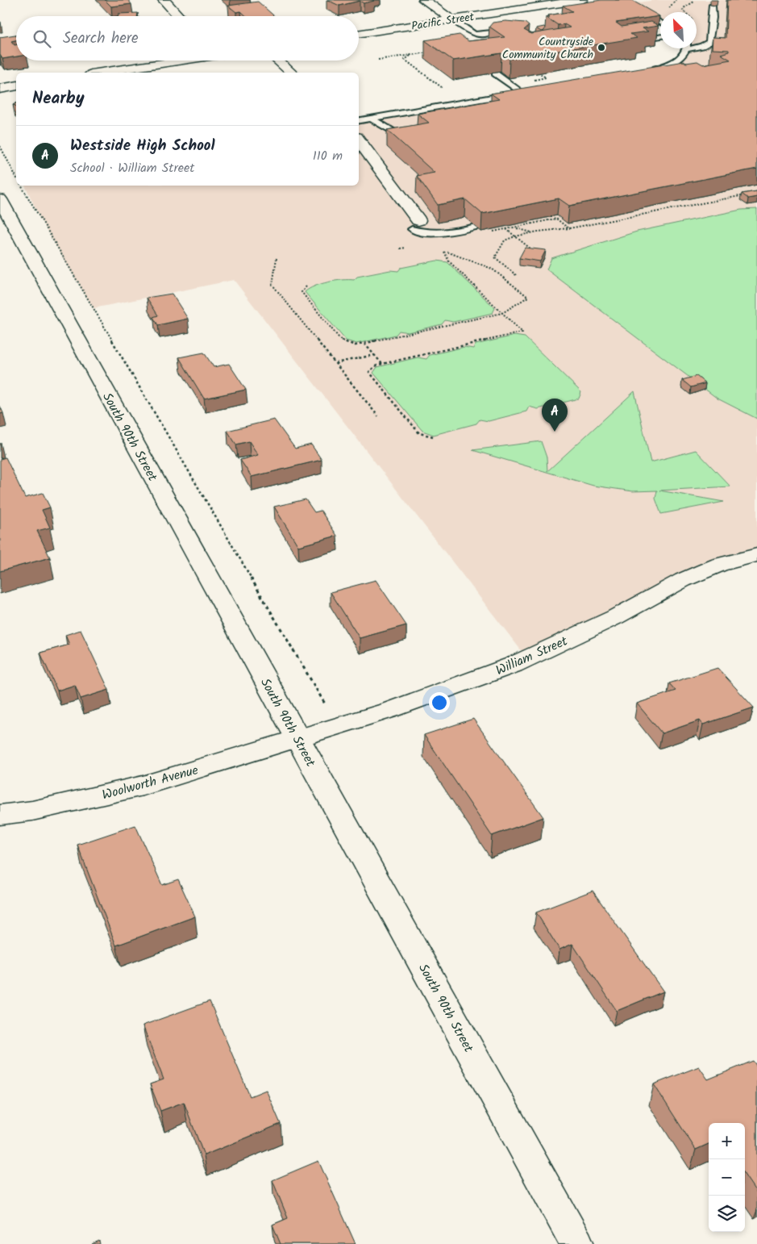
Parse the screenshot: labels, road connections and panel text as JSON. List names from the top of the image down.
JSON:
{
  "streets": {
    "main road": [
      "Pacific Street",
      "South 90th Street",
      "William Street",
      "Woolworth Avenue"
    ]
  },
  "crossings": [
    ["South 90th Street", "William Street"],
    ["South 90th Street", "Woolworth Avenue"],
    ["William Street", "Woolworth Avenue"]
  ],
  "places": ["Countryside Community Church"],
  "north": "top left",
  "page": {
    "search": "Search here",
    "heading": "Nearby",
    "list": [
      {
        "mark": "A",
        "name": "Westside High School",
        "note": "School · William Street",
        "value": "110 m"
      }
    ],
    "pins": "A",
    "map_buttons": ["+", "−"]
  }
}
